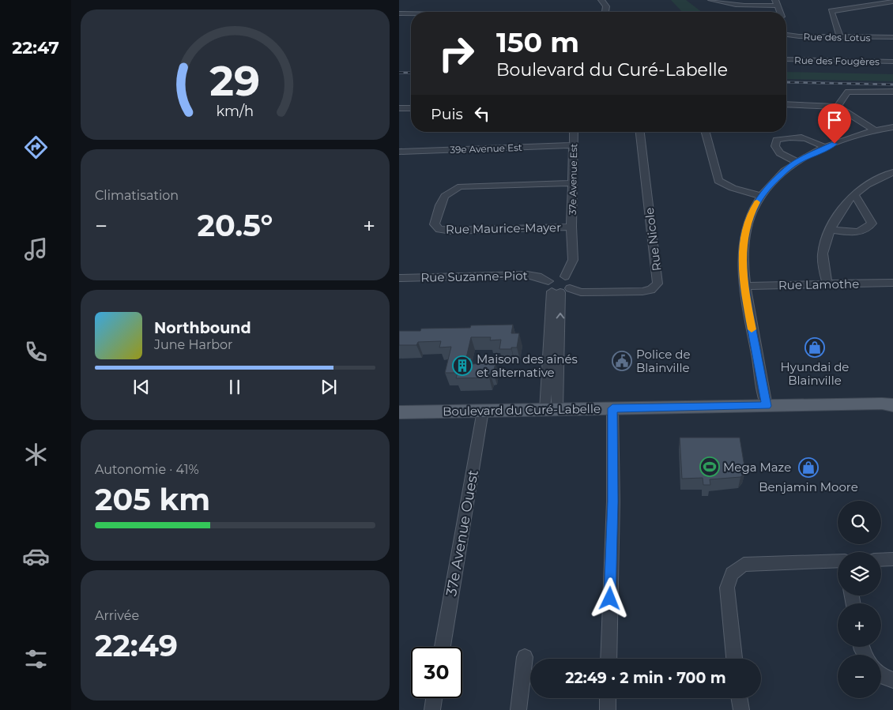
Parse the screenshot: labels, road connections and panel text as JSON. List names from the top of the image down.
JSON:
{
  "streets": {
    "main road": ["Boulevard du Curé-Labelle"],
    "street": [
      "Rue des Lotus",
      "Rue des Fougères",
      "39e Avenue Est",
      "37e Avenue Est",
      "Rue Maurice-Mayer",
      "Rue Nicole",
      "Rue Suzanne-Piot",
      "Rue Lamothe",
      "37e Avenue Ouest"
    ]
  },
  "crossings": [
    ["39e Avenue Est", "37e Avenue Est"],
    ["37e Avenue Est", "Rue Maurice-Mayer"],
    ["Rue Nicole", "Rue Suzanne-Piot"],
    ["Boulevard du Curé-Labelle", "37e Avenue Ouest"]
  ],
  "places": {
    "shop": ["Hyundai de Blainville", "Benjamin Moore"],
    "public building": ["Police de Blainville"],
    "building": ["Maison des aînés et alternative"],
    "sports": ["Mega Maze"]
  },
  "page": {
    "tabs": "22:47",
    "turn": ["150 m", "Boulevard du Curé-Labelle"],
    "then": "Puis",
    "tile": [
      "Climatisation",
      ["Autonomie · 41%", "205 km"],
      ["Arrivée", "22:49"]
    ],
    "heat": ["−", "20.5°", "+"],
    "song": ["Northbound", "June Harbor"],
    "map_buttons": ["+", "−"],
    "limit": "30",
    "trip": "22:49 · 2 min · 700 m",
    "gauge": ["29", "km/h"]
  }
}
